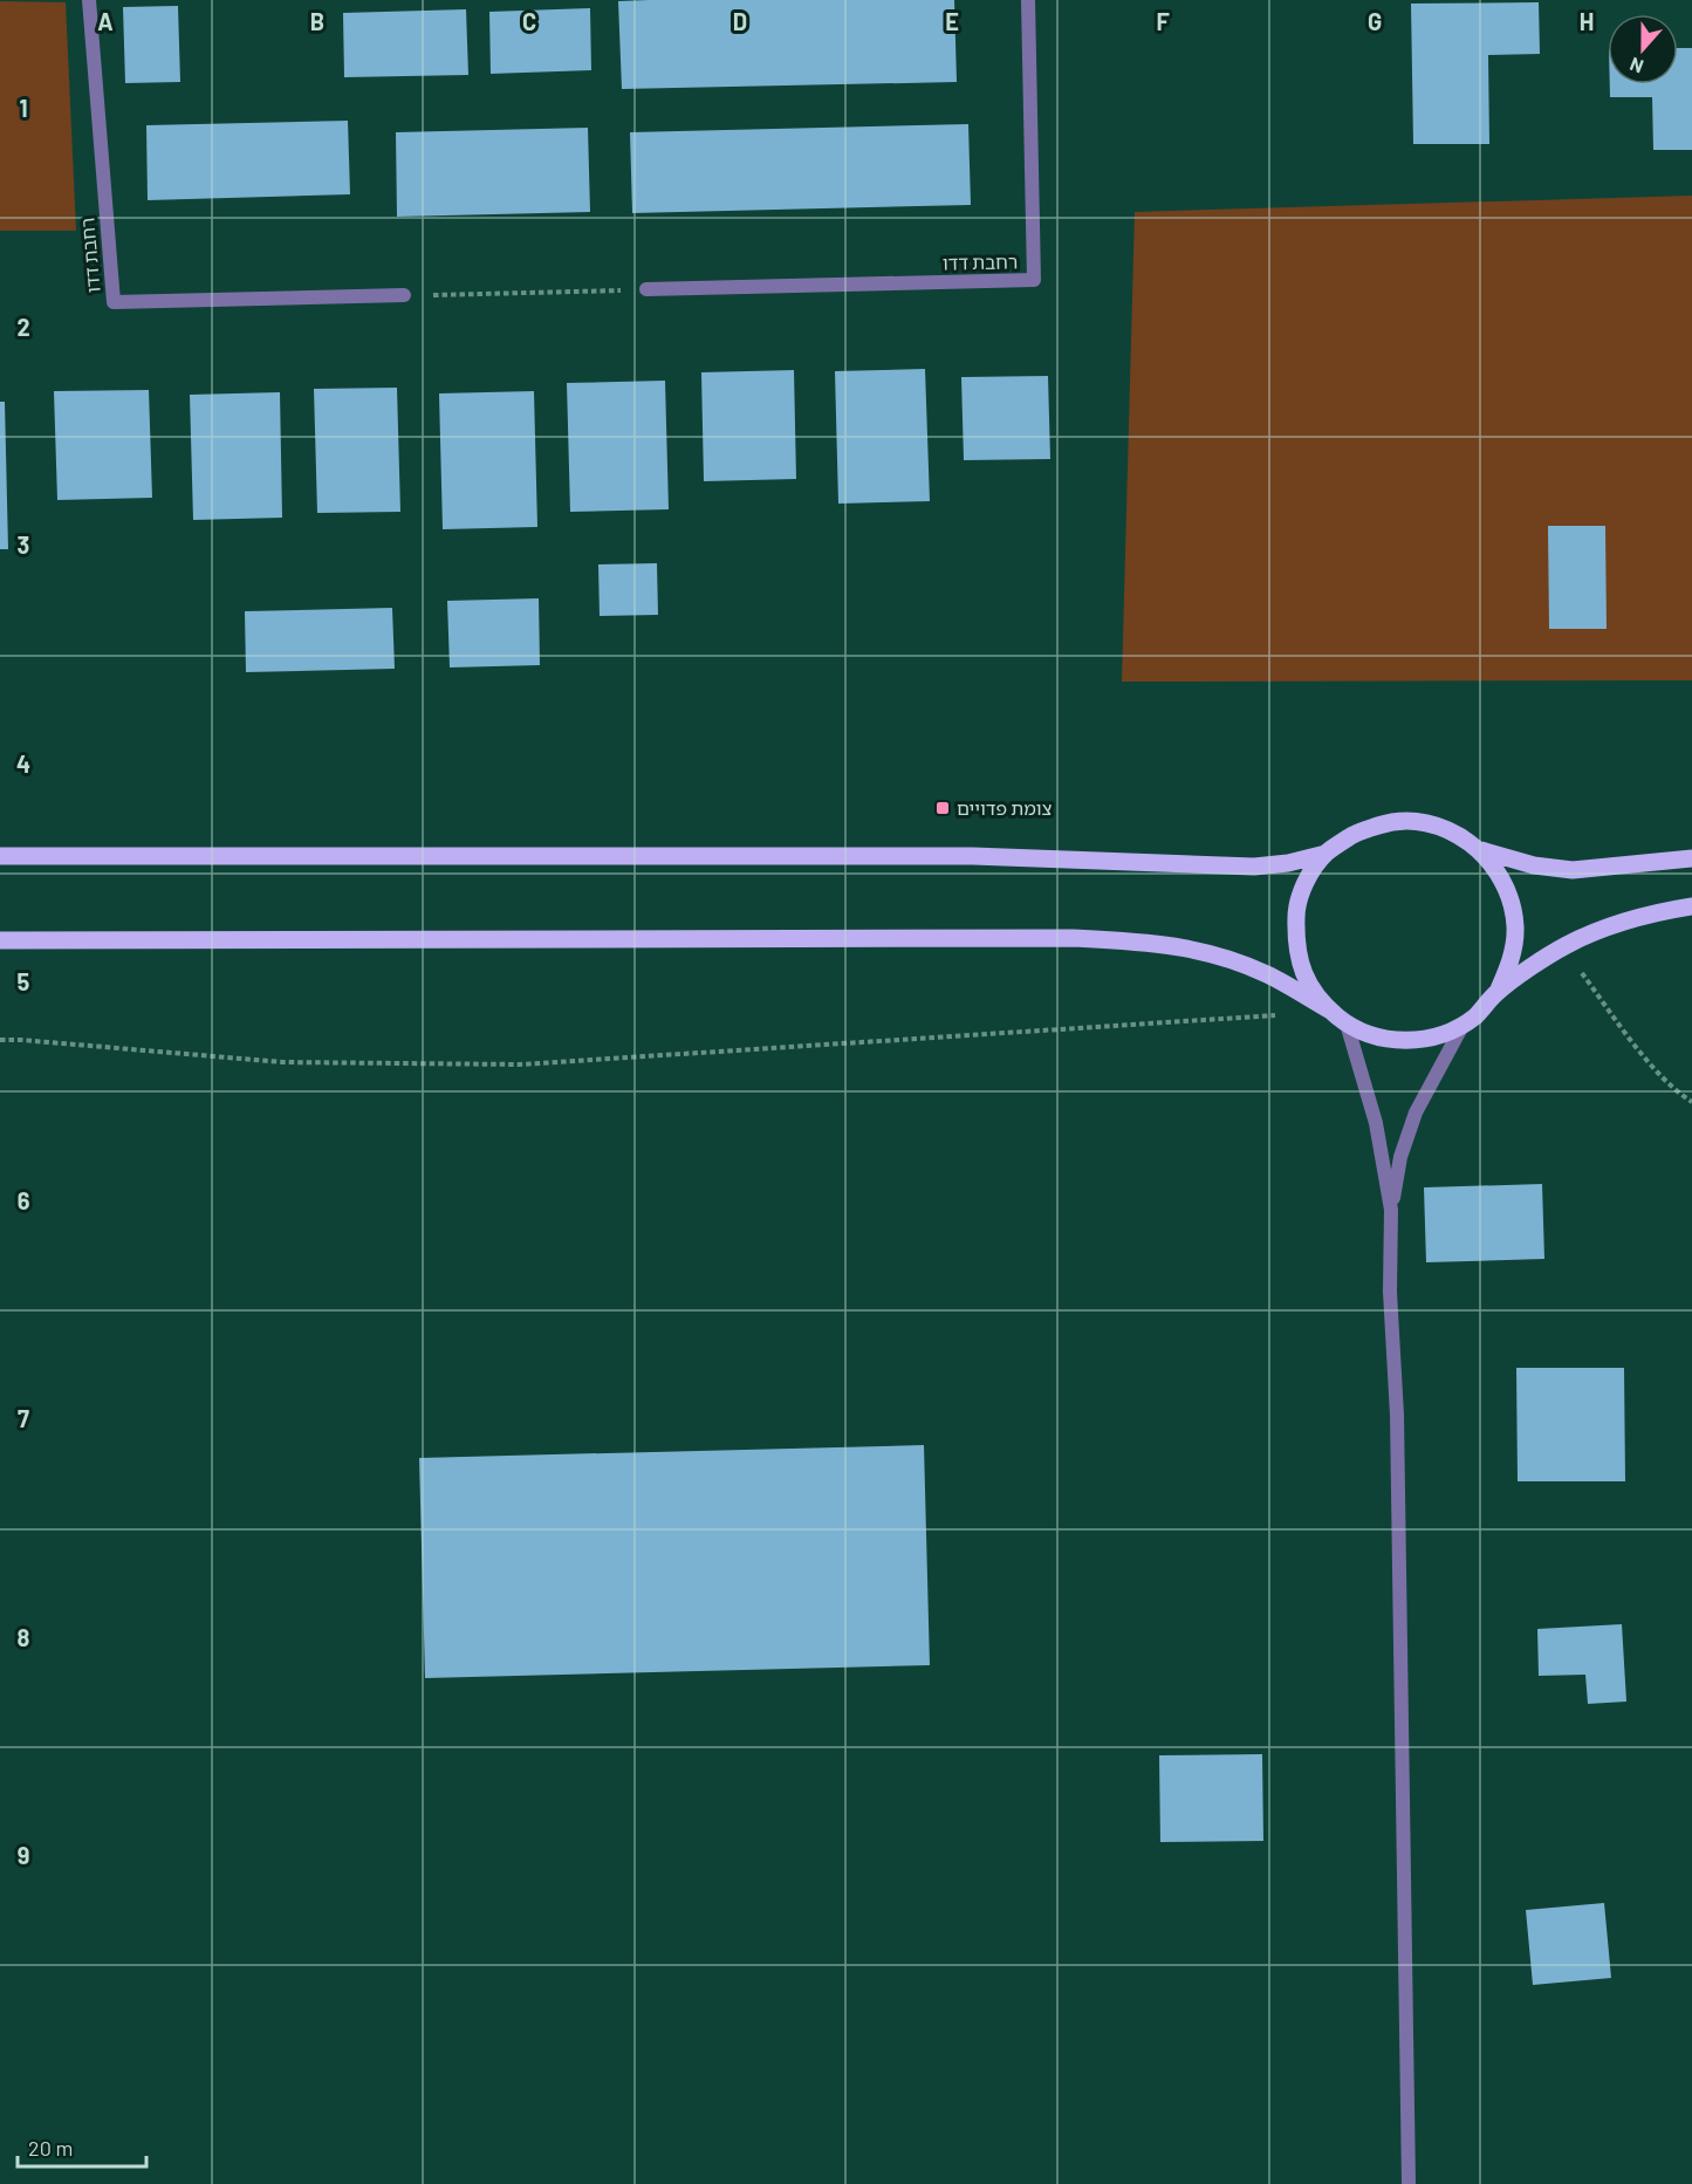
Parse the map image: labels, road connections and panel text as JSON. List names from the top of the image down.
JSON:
{
  "streets": {
    "street": ["רחבת דדו"]
  },
  "places": {
    "transit": ["צומת פדויים"]
  },
  "scale_bar": "20 m",
  "north": "bottom",
  "grid": {
    "columns": [
      "A",
      "B",
      "C",
      "D",
      "E",
      "F",
      "G",
      "H"
    ],
    "rows": [
      "1",
      "2",
      "3",
      "4",
      "5",
      "6",
      "7",
      "8",
      "9"
    ]
  }
}
